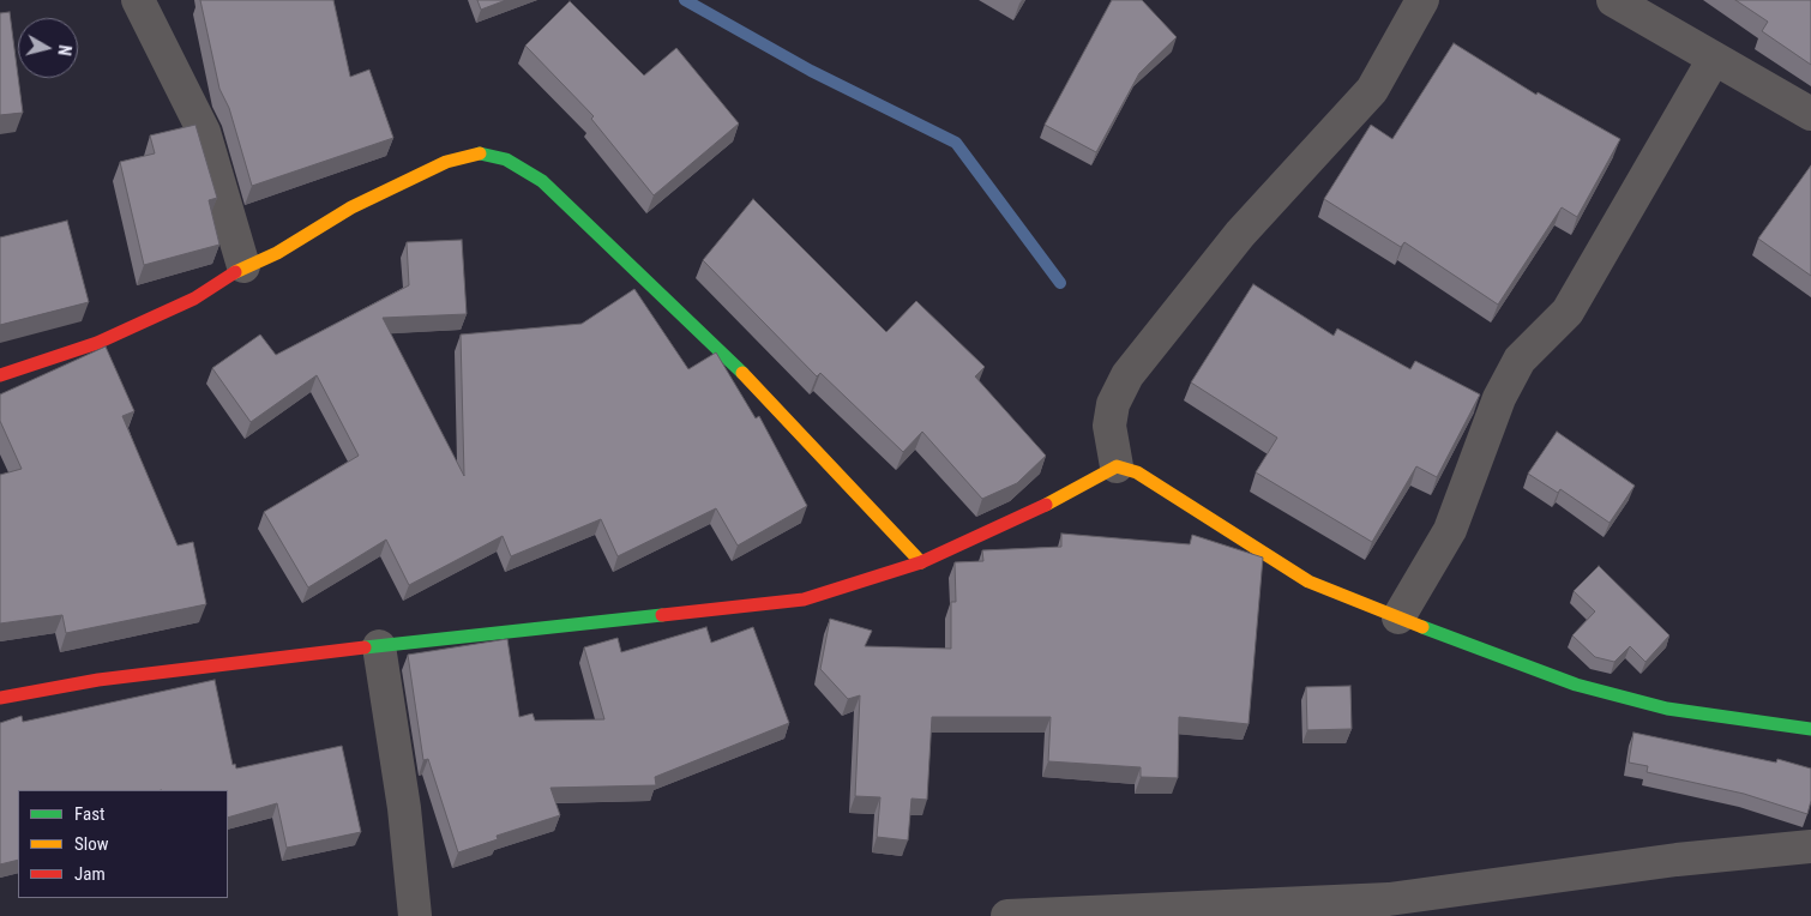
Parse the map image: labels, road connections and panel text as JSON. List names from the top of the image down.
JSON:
{
  "legend": ["Fast", "Slow", "Jam"],
  "north": "right"
}
